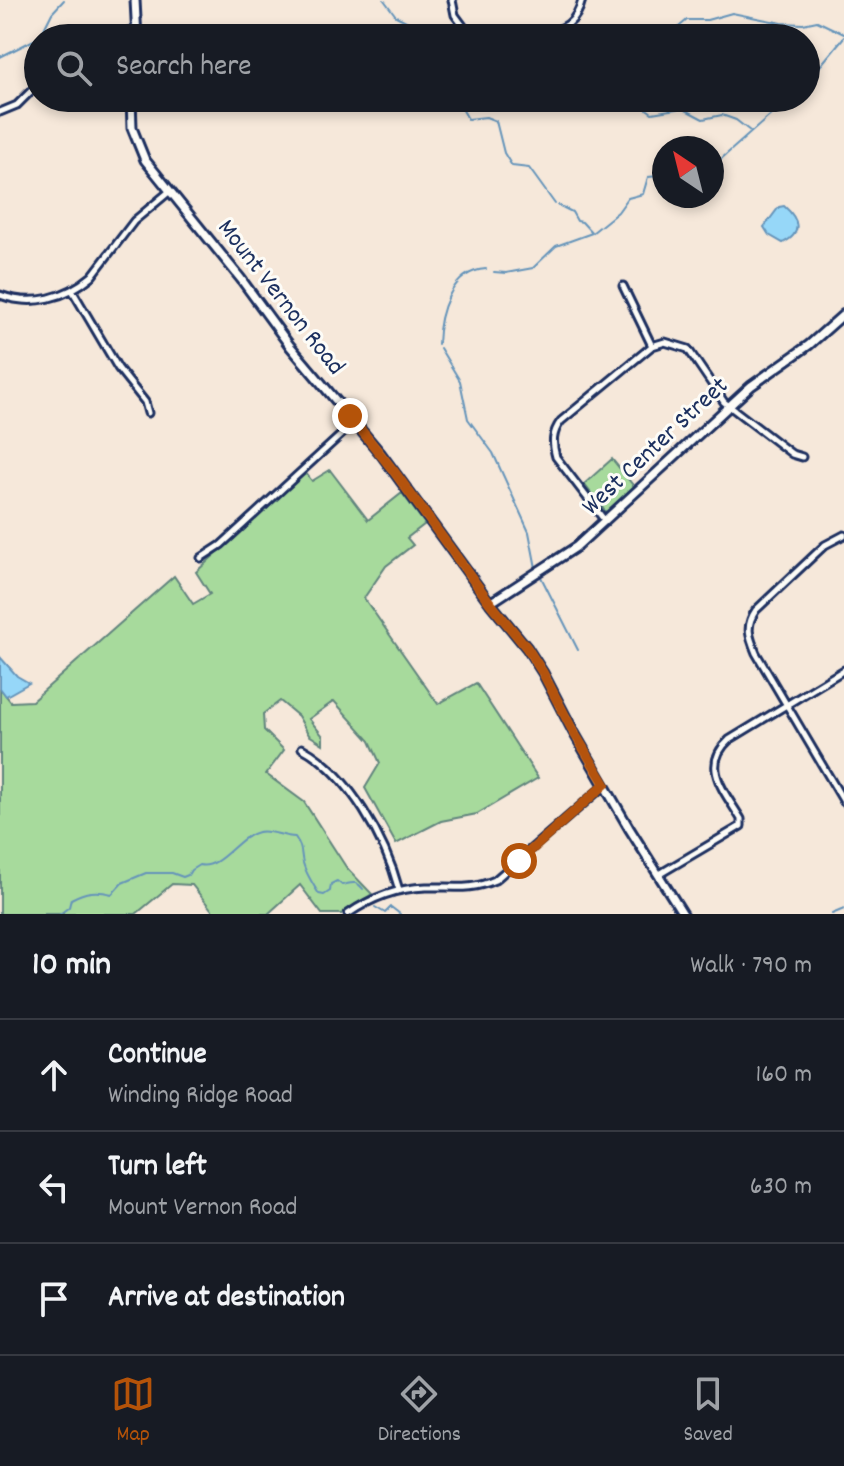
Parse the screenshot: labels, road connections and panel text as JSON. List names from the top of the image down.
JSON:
{
  "streets": {
    "main road": ["Mount Vernon Road", "West Center Street"]
  },
  "crossings": [
    ["Mount Vernon Road", "West Center Street"]
  ],
  "north": "top left",
  "page": {
    "search": "Search here",
    "heading": ["10 min", "Walk · 790 m"],
    "list": [
      ["Continue", "Winding Ridge Road", "160 m"],
      ["Turn left", "Mount Vernon Road", "630 m"],
      "Arrive at destination"
    ],
    "nav": ["Map", "Directions", "Saved"]
  }
}
